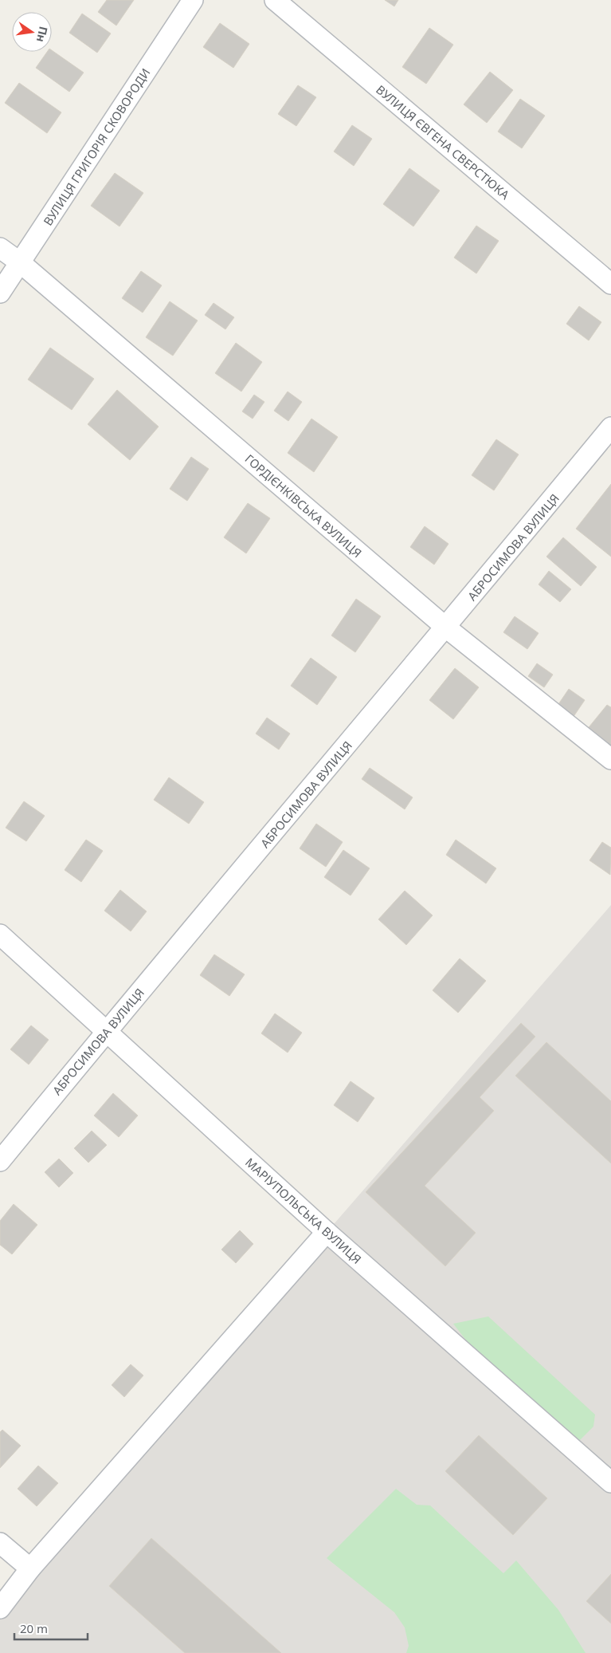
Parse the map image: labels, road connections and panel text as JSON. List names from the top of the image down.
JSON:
{
  "streets": {
    "street": [
      "ВУЛИЦЯ ЄВГЕНА СВЕРСТЮКА",
      "ВУЛИЦЯ ГРИГОРІЯ СКОВОРОДИ",
      "ГОРДІЄНКІВСЬКА ВУЛИЦЯ",
      "АБРОСИМОВА ВУЛИЦЯ",
      "МАРІУПОЛЬСЬКА ВУЛИЦЯ"
    ]
  },
  "crossings": [
    ["ВУЛИЦЯ ГРИГОРІЯ СКОВОРОДИ", "ГОРДІЄНКІВСЬКА ВУЛИЦЯ"],
    ["ГОРДІЄНКІВСЬКА ВУЛИЦЯ", "АБРОСИМОВА ВУЛИЦЯ"],
    ["АБРОСИМОВА ВУЛИЦЯ", "МАРІУПОЛЬСЬКА ВУЛИЦЯ"]
  ],
  "scale_bar": "20 m",
  "north": "right"
}
